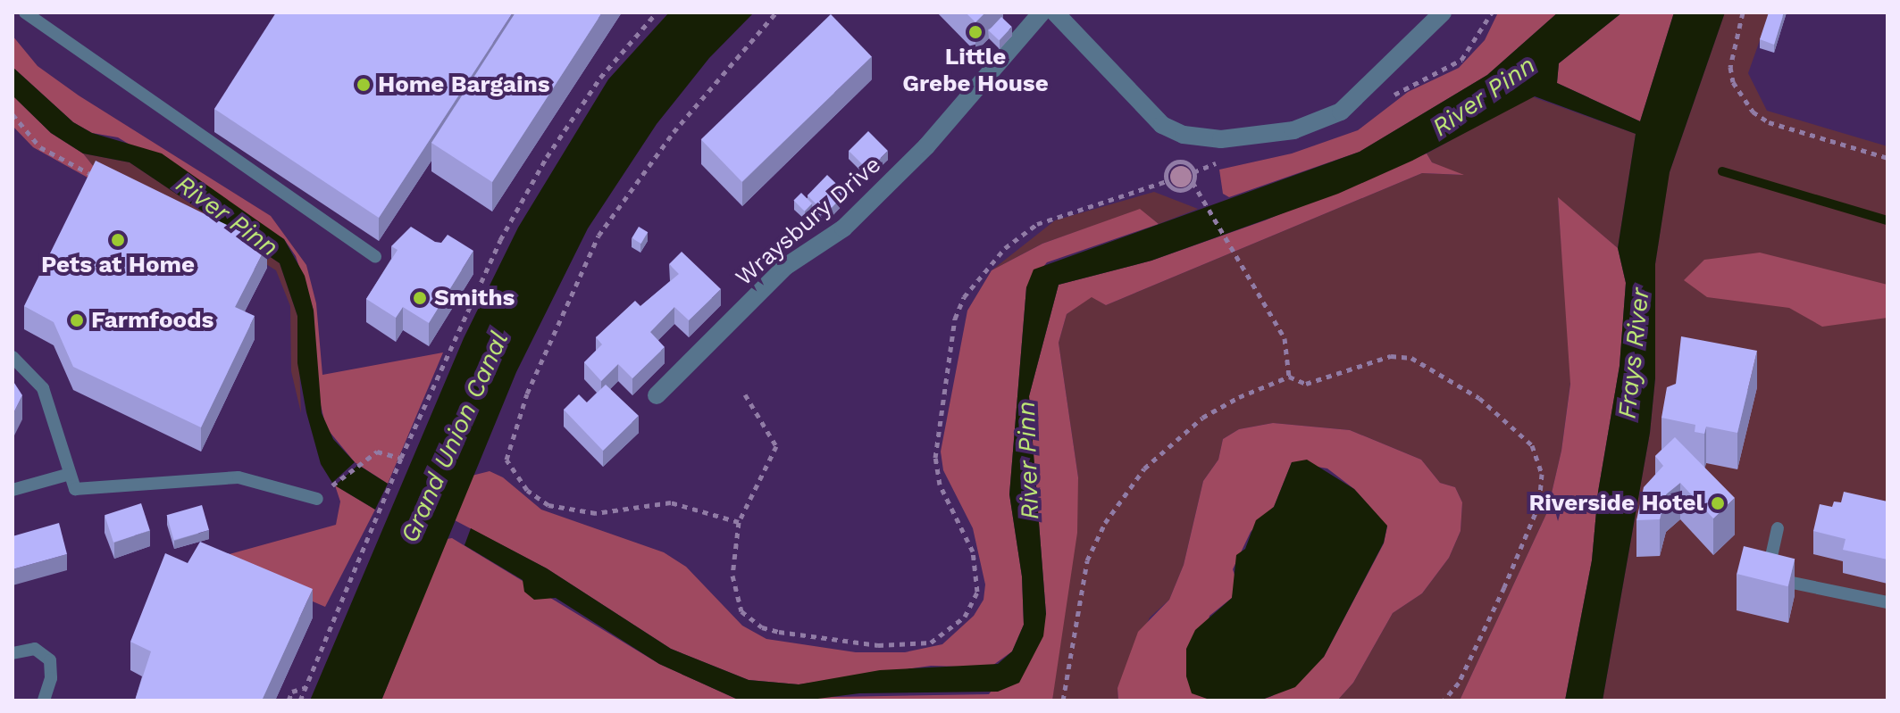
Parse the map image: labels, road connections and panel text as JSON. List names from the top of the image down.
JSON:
{
  "streets": {
    "street": ["Wraysbury Drive"]
  },
  "water": ["River Pinn", "Frays River", "Grand Union Canal"],
  "places": [
    "Little Grebe House",
    "Home Bargains",
    "Pets at Home",
    "Smiths",
    "Farmfoods",
    "Riverside Hotel"
  ]
}
